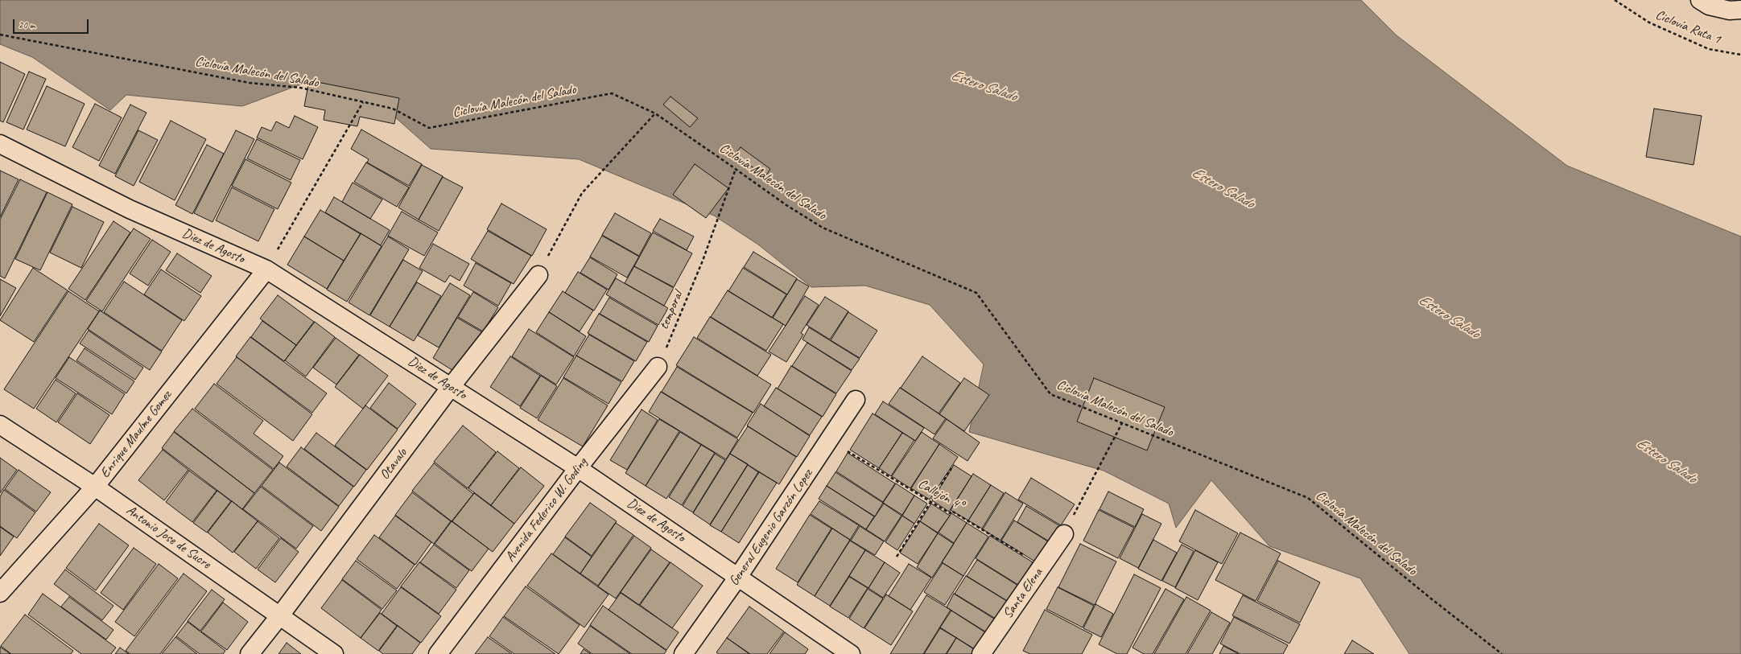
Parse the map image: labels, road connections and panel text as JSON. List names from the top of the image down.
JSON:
{
  "streets": {
    "street": [
      "Diez de Agosto",
      "Enrique Maulme Gomez",
      "Otavalo",
      "Avenida Federico W. Goding",
      "General Eugenio Garzón Lopez",
      "Antonio Jose de Sucre",
      "Santa Elena"
    ],
    "path": [
      "Ciclovía Ruta 1",
      "Ciclovía Malecón del Salado",
      "temporal",
      "Callejón 4°"
    ]
  },
  "crossings": [
    ["Ciclovía Malecón del Salado", "temporal"],
    ["Diez de Agosto", "Enrique Maulme Gomez"],
    ["Diez de Agosto", "Otavalo"],
    ["Diez de Agosto", "Avenida Federico W. Goding"],
    ["Diez de Agosto", "General Eugenio Garzón Lopez"],
    ["temporal", "Avenida Federico W. Goding"],
    ["Enrique Maulme Gomez", "Antonio Jose de Sucre"],
    ["Otavalo", "Antonio Jose de Sucre"],
    ["Callejón 4°", "General Eugenio Garzón Lopez"],
    ["Callejón 4°", "Santa Elena"]
  ],
  "water": ["Estero Salado"],
  "scale_bar": "20 m"
}
